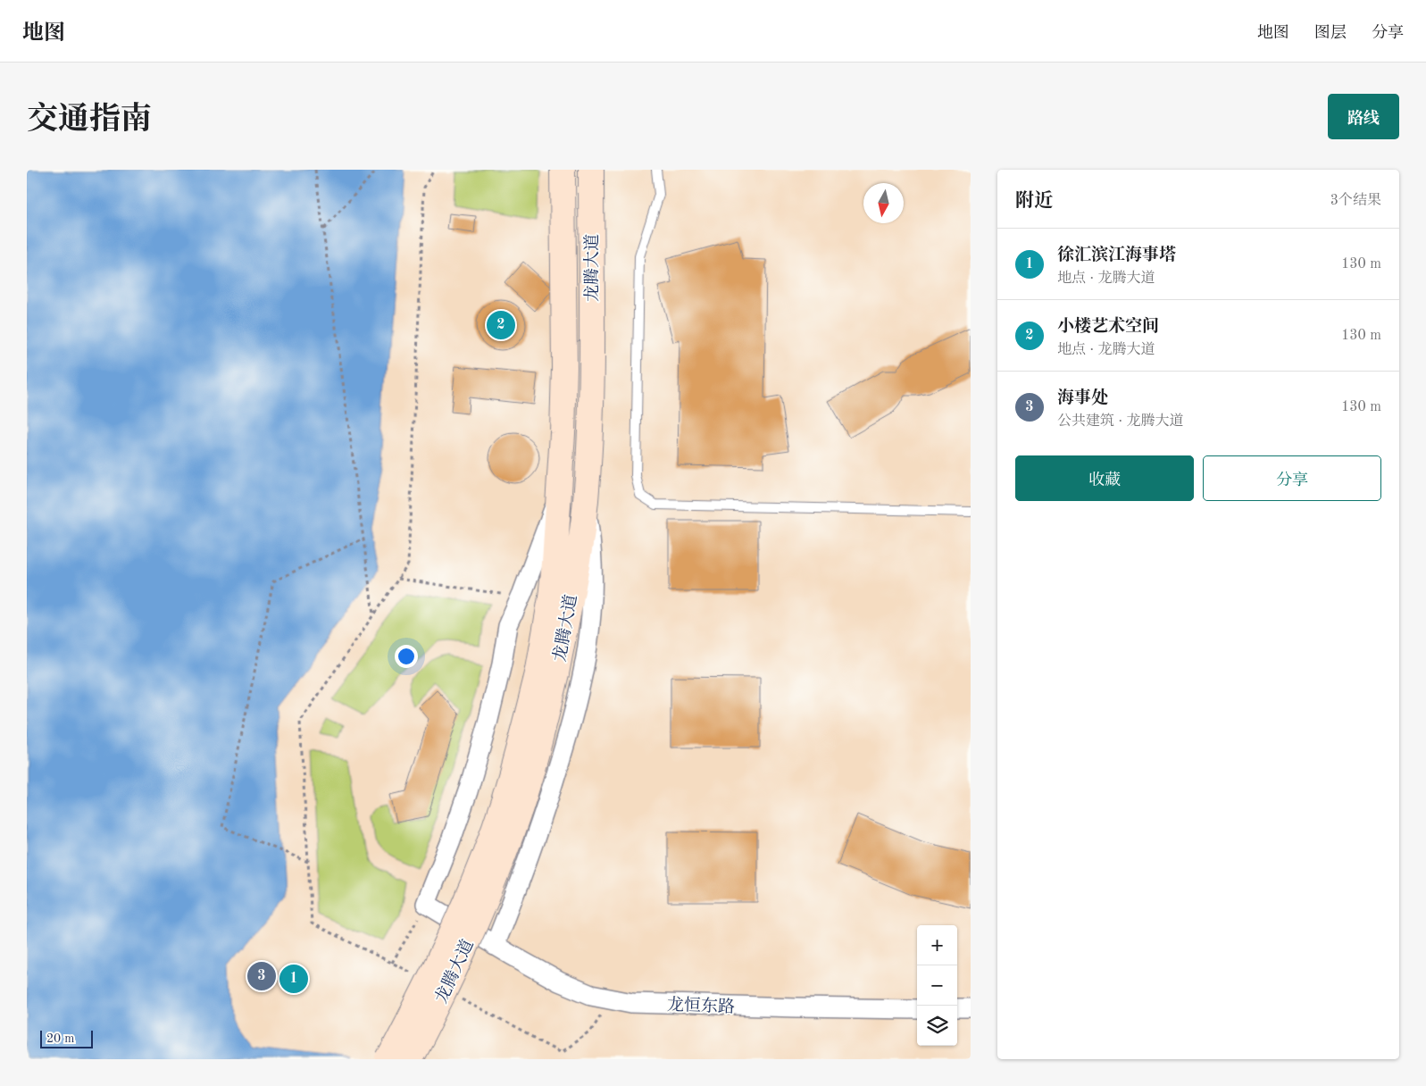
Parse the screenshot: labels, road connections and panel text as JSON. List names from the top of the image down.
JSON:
{
  "streets": {
    "main road": ["龙腾大道"],
    "street": ["龙恒东路"]
  },
  "scale_bar": "20 m",
  "north": "bottom",
  "page": {
    "header": "地图",
    "nav": ["地图", "图层", "分享"],
    "title": "交通指南",
    "buttons": [
      "路线",
      ["收藏", "分享"]
    ],
    "heading": ["附近", "3个结果"],
    "list": [
      {
        "mark": "1",
        "name": "徐汇滨江海事塔",
        "note": "地点 · 龙腾大道",
        "value": "130 m"
      },
      {
        "mark": "2",
        "name": "小楼艺术空间",
        "note": "地点 · 龙腾大道",
        "value": "130 m"
      },
      {
        "mark": "3",
        "name": "海事处",
        "note": "公共建筑 · 龙腾大道",
        "value": "130 m"
      }
    ],
    "pins": ["2", "3", "1"],
    "map_buttons": ["+", "−"],
    "scale": "20 m"
  }
}
